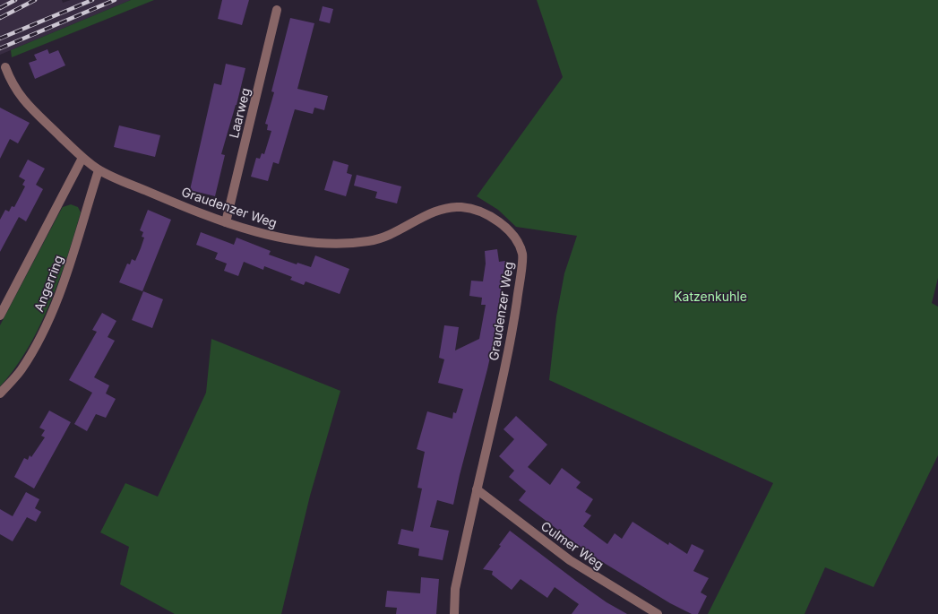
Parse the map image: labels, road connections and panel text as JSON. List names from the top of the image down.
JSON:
{
  "streets": {
    "street": [
      "Laarweg",
      "Graudenzer Weg",
      "Angerring",
      "Culmer Weg"
    ]
  },
  "crossings": [
    ["Laarweg", "Graudenzer Weg"],
    ["Graudenzer Weg", "Angerring"],
    ["Graudenzer Weg", "Culmer Weg"]
  ],
  "parks": ["Katzenkuhle"]
}
